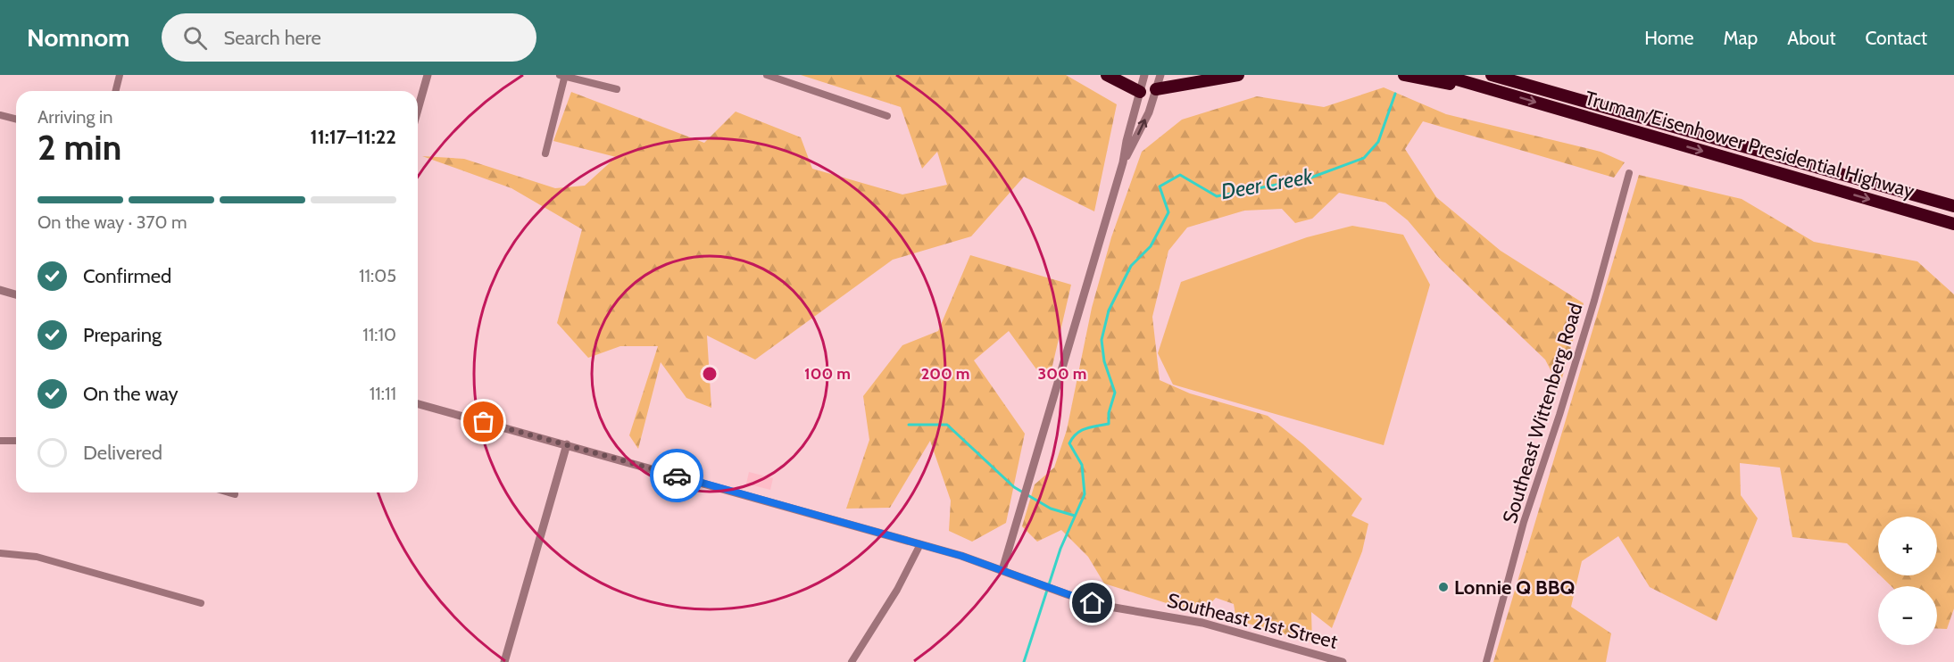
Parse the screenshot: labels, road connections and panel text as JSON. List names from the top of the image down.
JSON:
{
  "streets": {
    "highway": ["Truman/Eisenhower Presidential Highway"],
    "street": ["Southeast Wittenberg Road", "Southeast 21st Street"]
  },
  "water": ["Deer Creek"],
  "places": ["Lonnie Q BBQ"],
  "page": {
    "header": "Nomnom",
    "search": "Search here",
    "nav": [
      "Home",
      "Map",
      "About",
      "Contact"
    ],
    "heading": ["2 min", "Arriving in", "11:17–11:22"],
    "bar": "On the way · 370 m",
    "list": [
      ["Confirmed", "11:05"],
      ["Preparing", "11:10"],
      ["On the way", "11:11"],
      "Delivered"
    ],
    "map_buttons": ["+", "−"]
  },
  "rings": ["100 m", "200 m", "300 m"]
}
